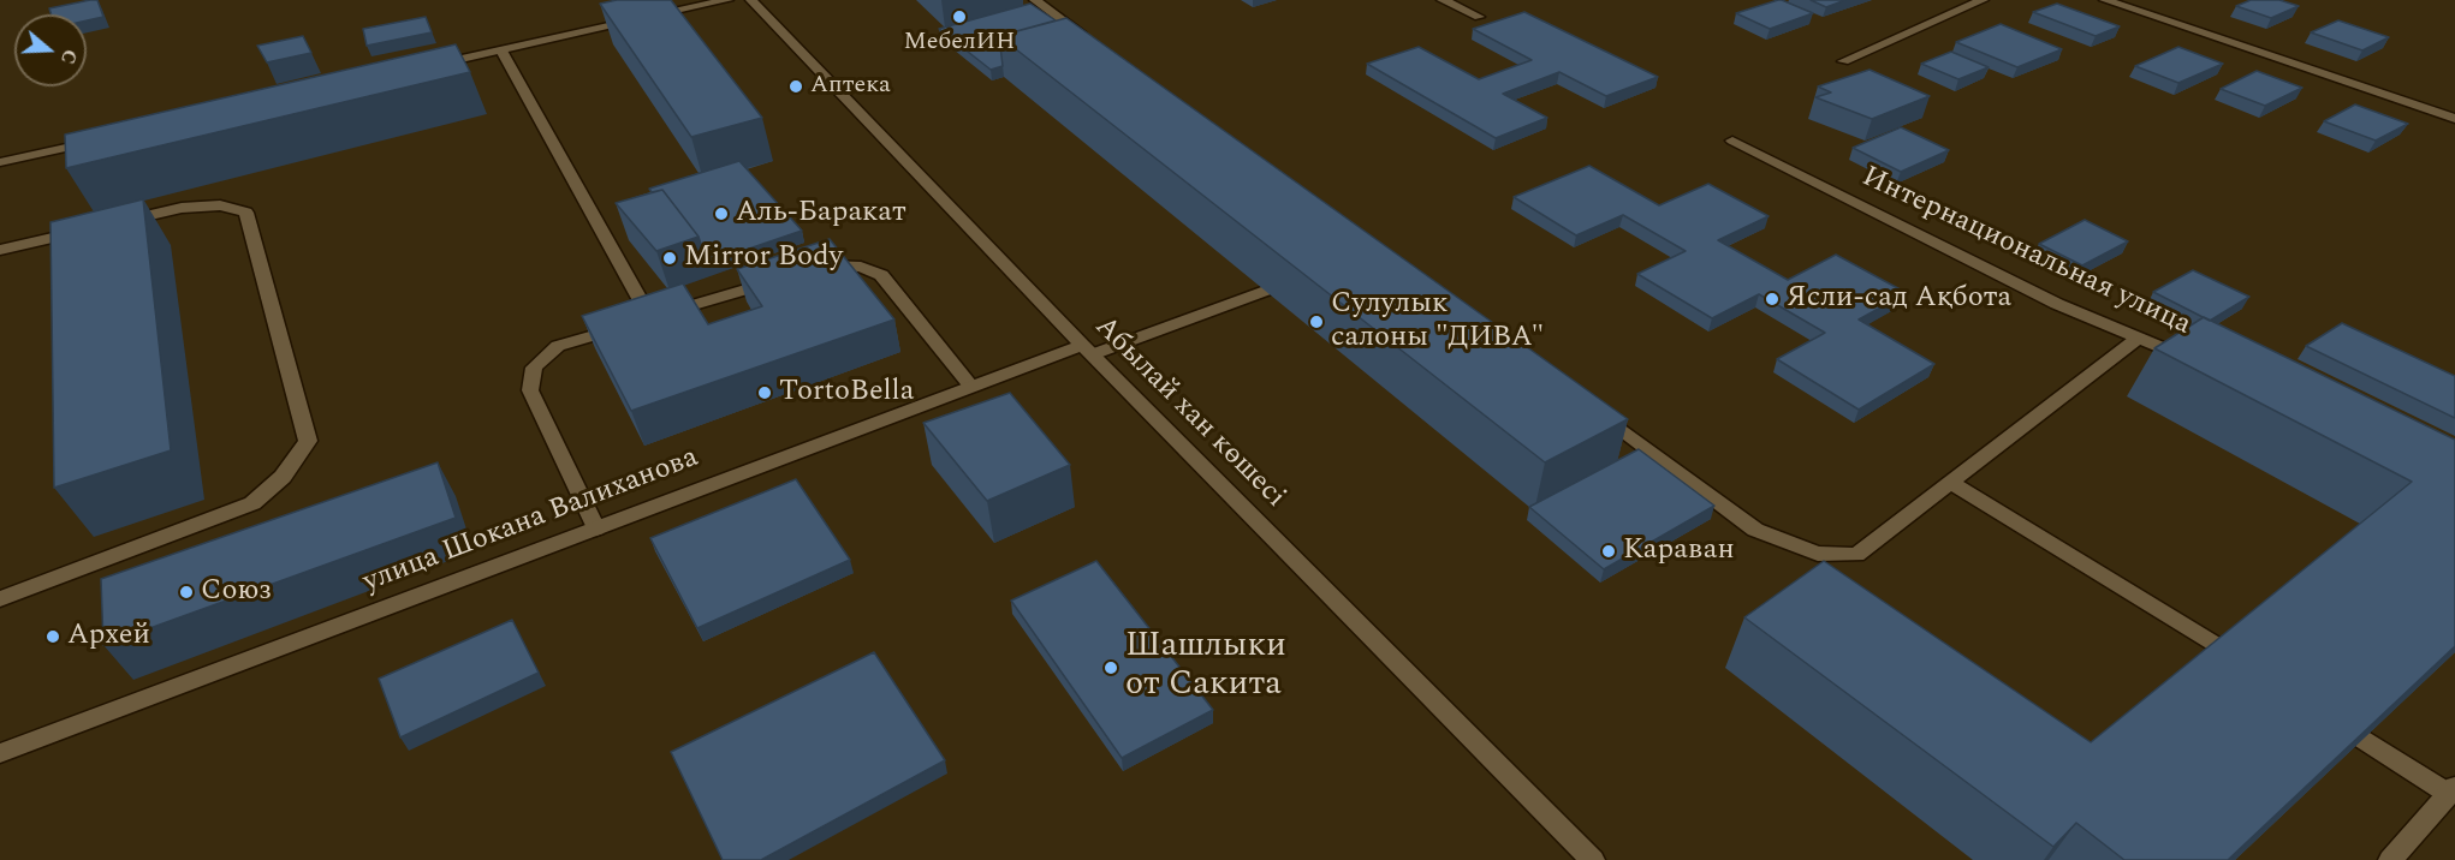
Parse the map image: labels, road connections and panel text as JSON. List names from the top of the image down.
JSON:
{
  "streets": {
    "street": ["Интернациональная улица", "Абылай хан көшесі", "улица Шокана Валиханова"]
  },
  "crossings": [
    ["Абылай хан көшесі", "улица Шокана Валиханова"]
  ],
  "places": [
    "МебелИН",
    "Аптека",
    "Аль-Баракат",
    "Mirror Body",
    "Ясли-сад Ақбота",
    "Сулулык салоны \"ДИВА\"",
    "TortoBella",
    "Караван",
    "Союз",
    "Архей",
    "Шашлыки от Сакита"
  ],
  "north": "right"
}
